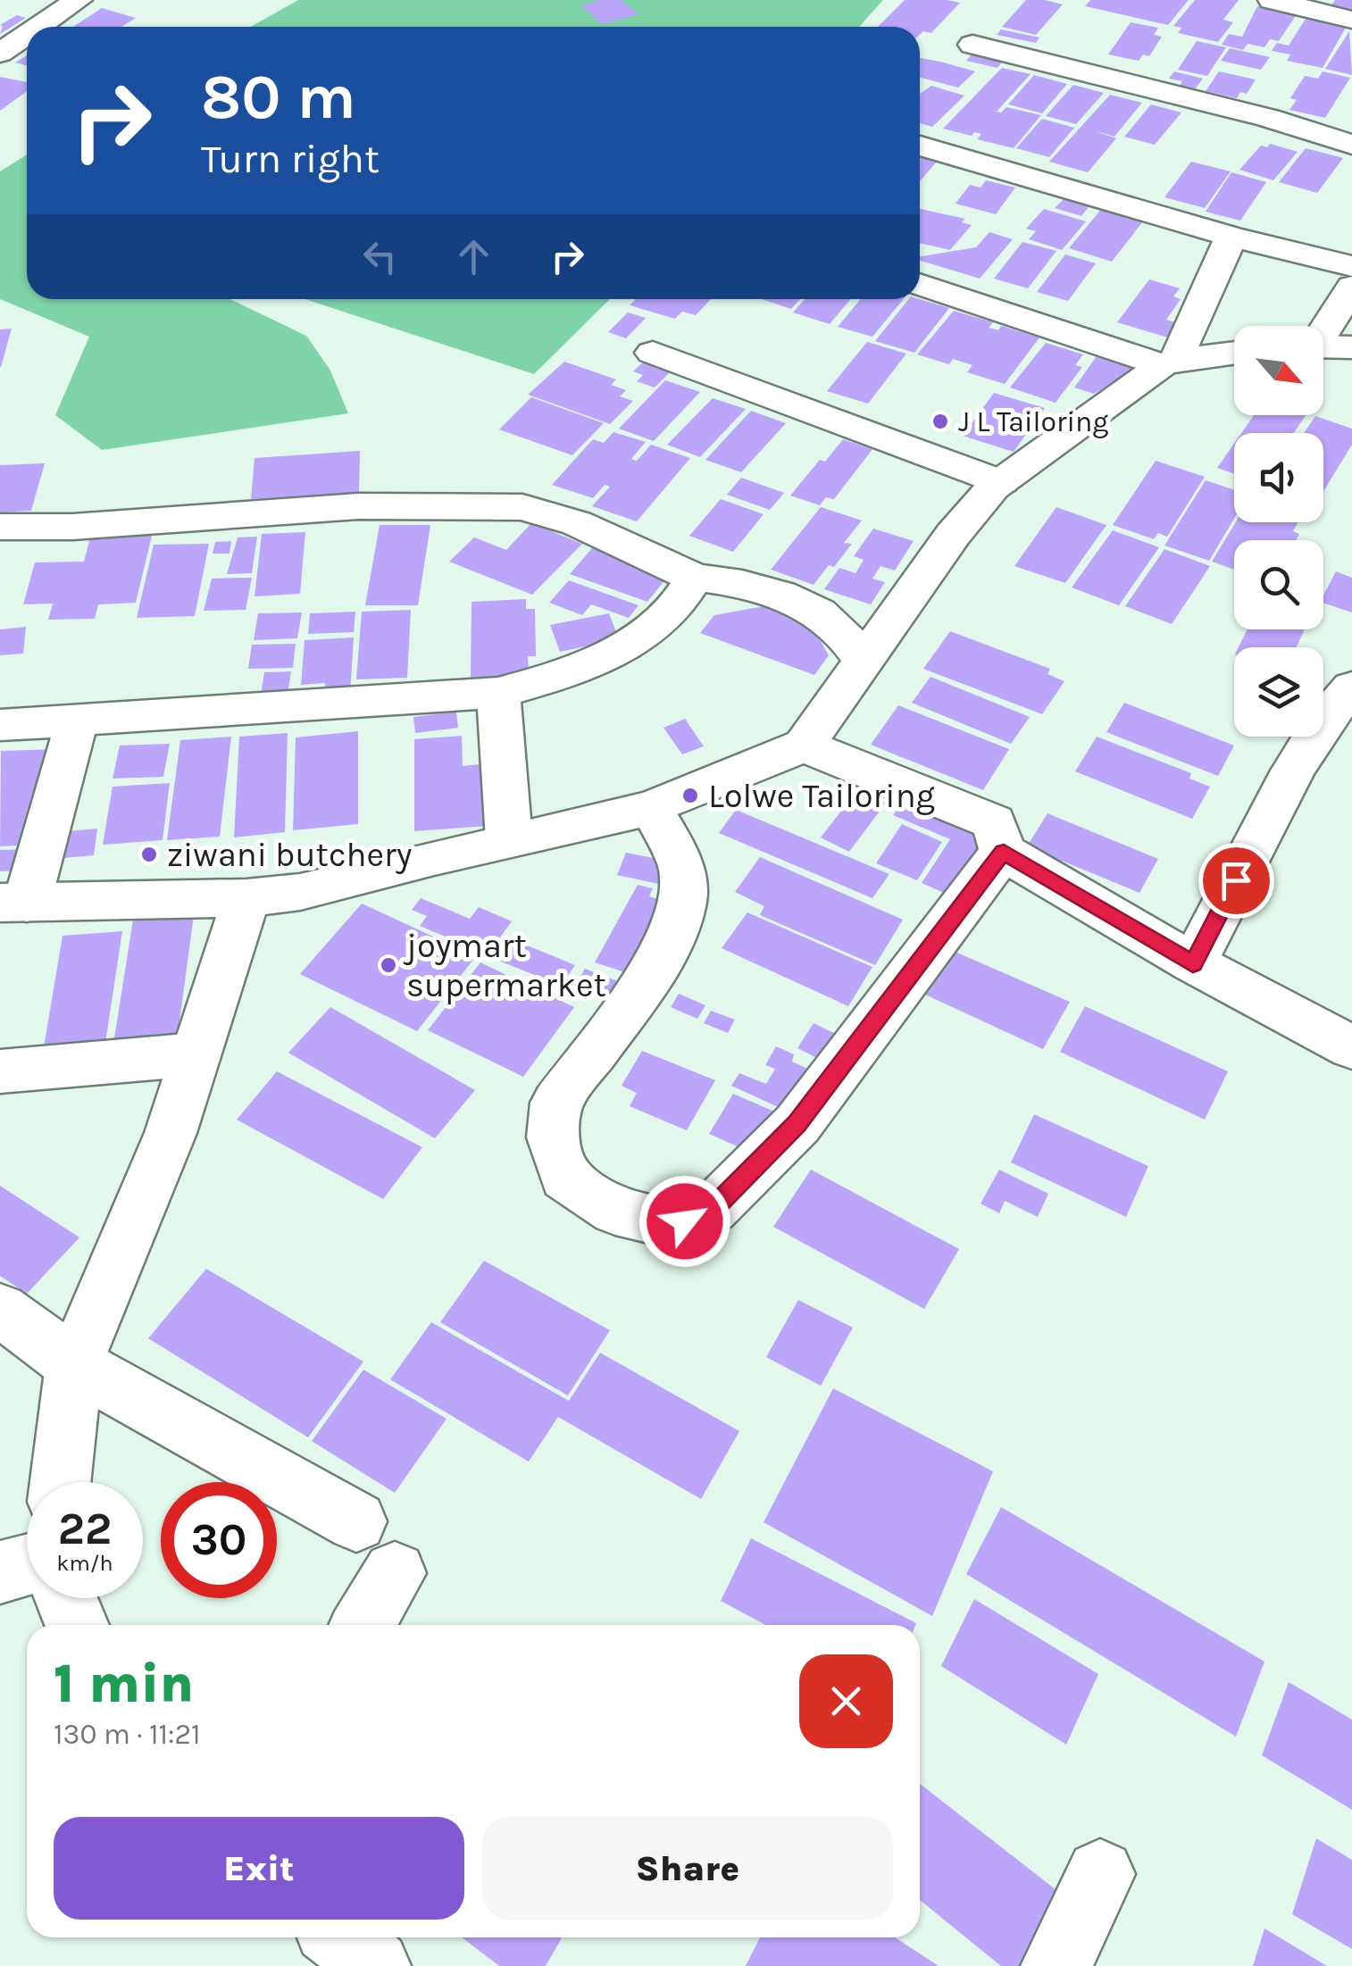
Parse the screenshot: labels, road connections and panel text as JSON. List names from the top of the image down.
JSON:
{
  "places": [
    "J L Tailoring",
    "Lolwe Tailoring",
    "ziwani butchery",
    "joymart supermarket"
  ],
  "north": "bottom right",
  "page": {
    "turn": ["80 m", "Turn right"],
    "speed": "22 km/h",
    "limit": "30",
    "heading": ["1 min", "130 m · 11:21"],
    "buttons": ["Exit", "Share"]
  }
}
